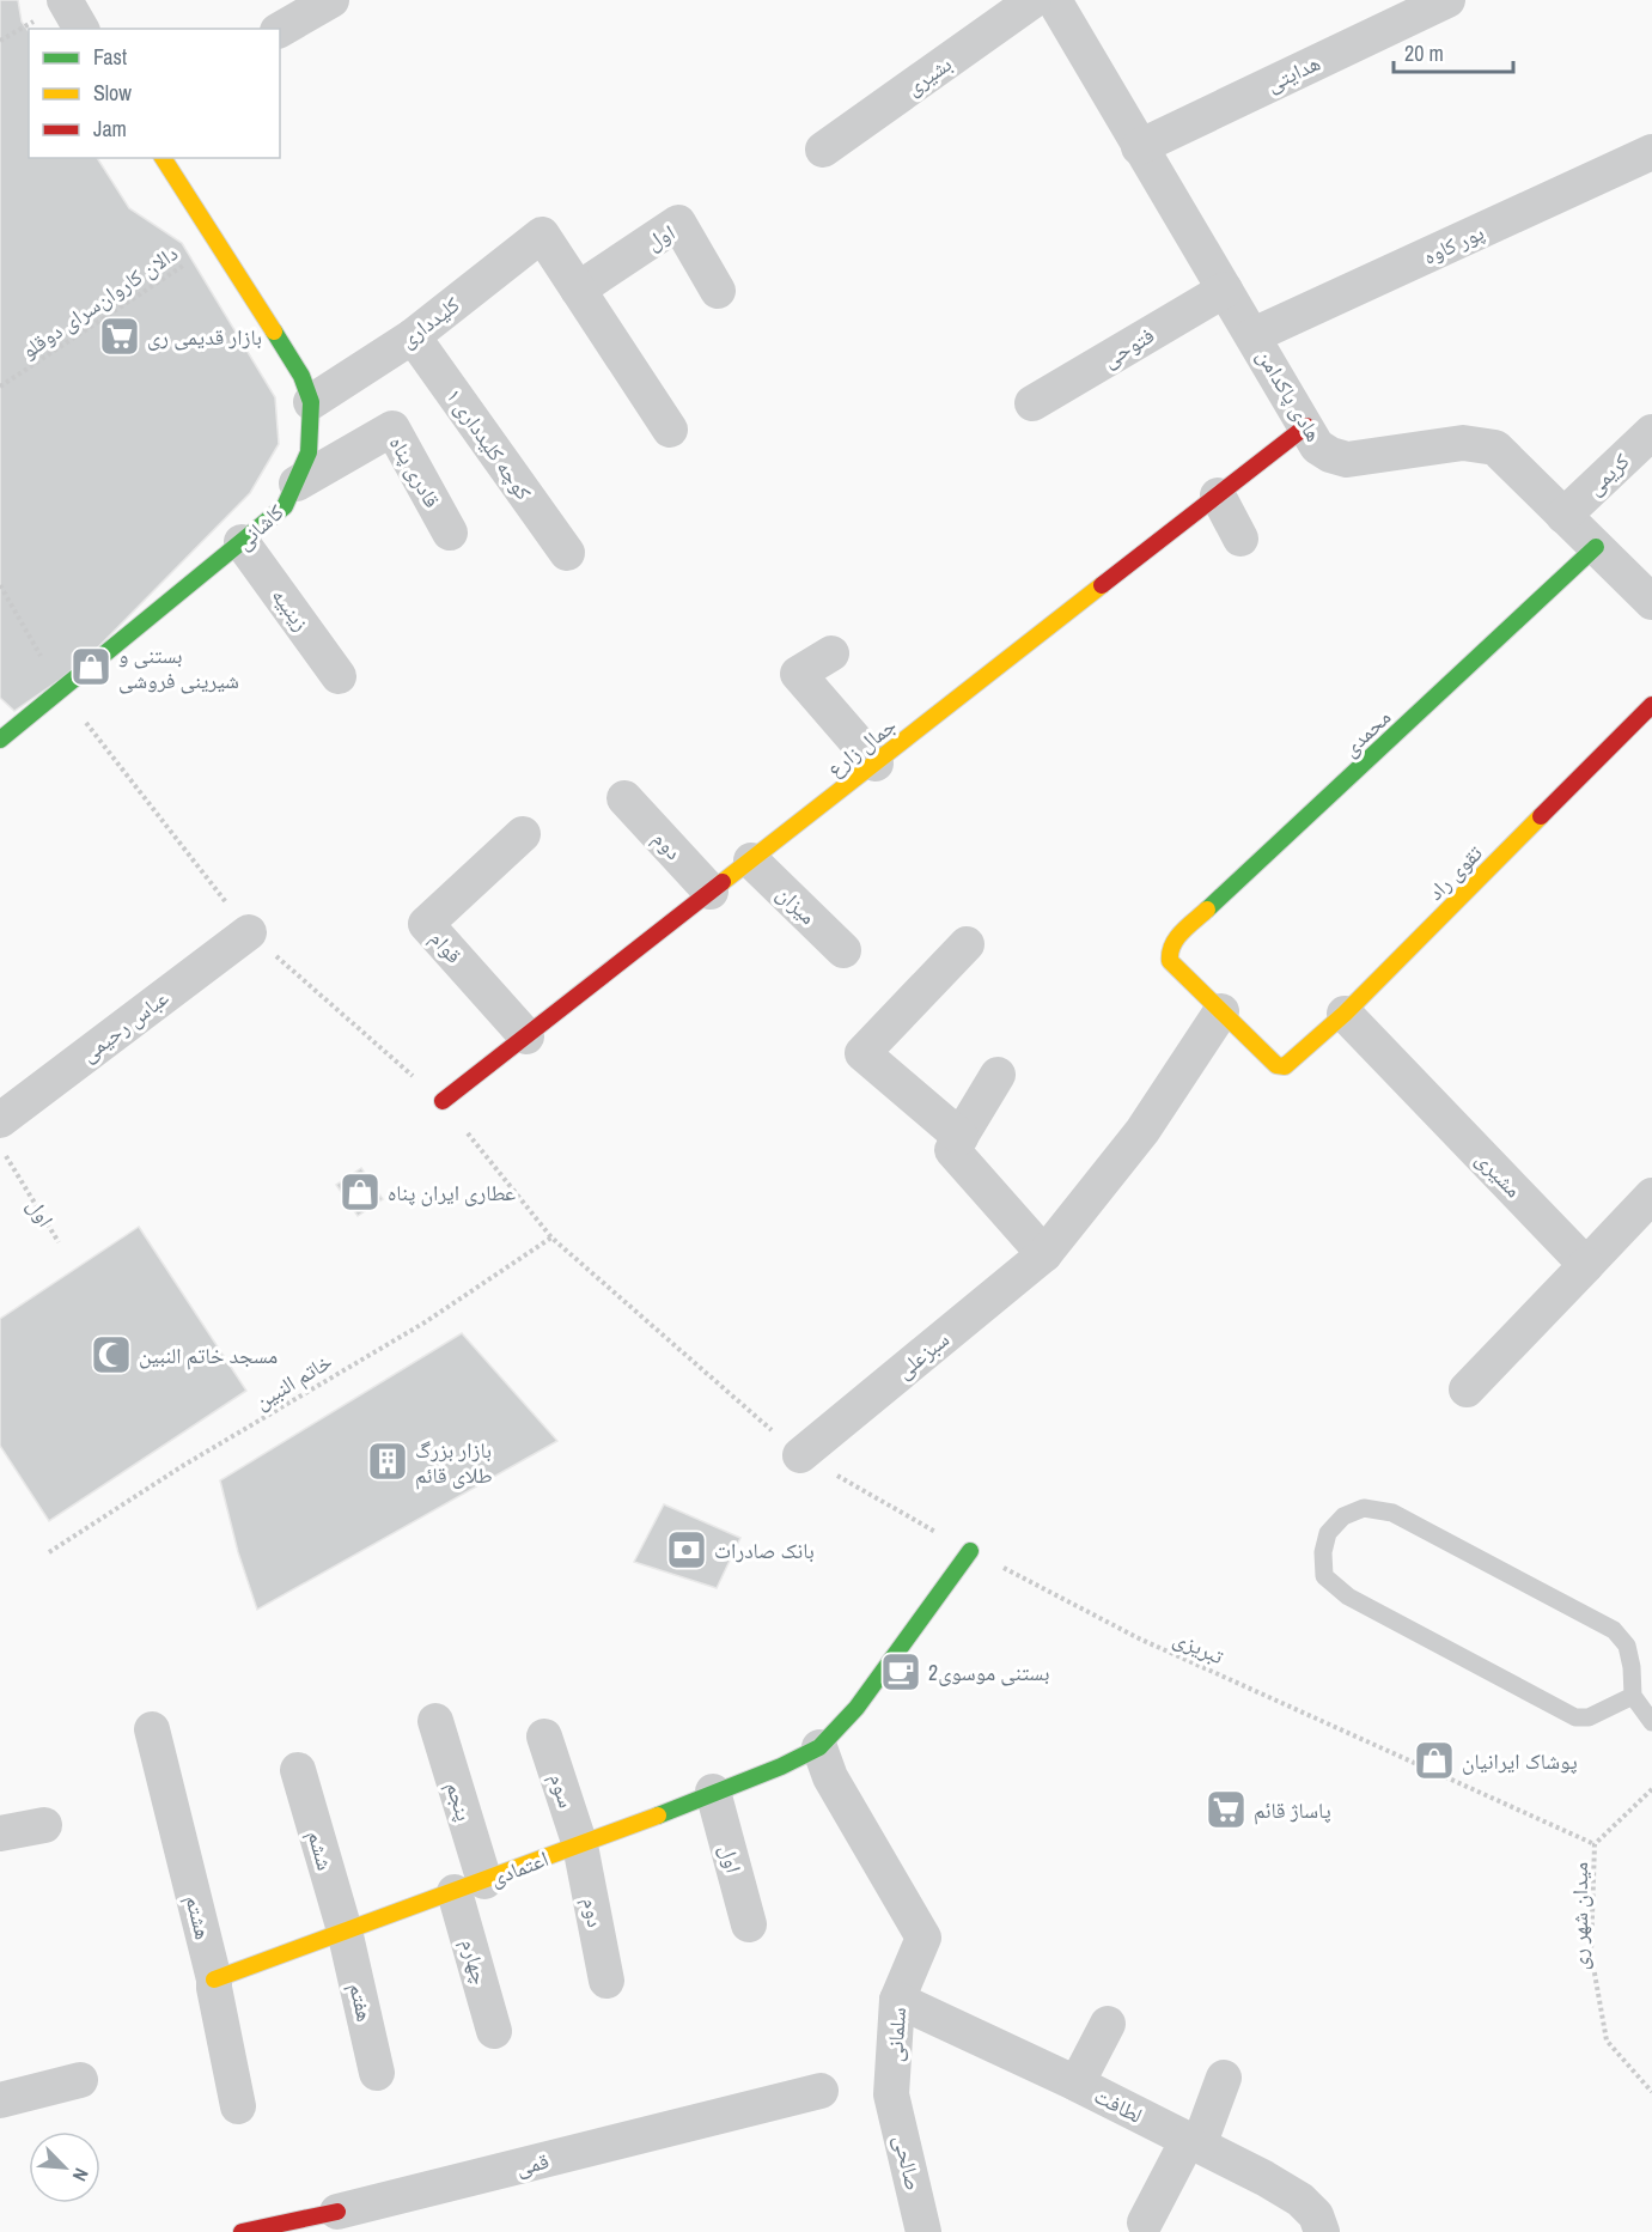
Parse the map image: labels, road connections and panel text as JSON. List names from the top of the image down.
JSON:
{
  "streets": {
    "street": [
      "هدایتی",
      "بشیری",
      "اول",
      "پور کاوه",
      "کلیدداری",
      "فتوحی",
      "هادی پاکدامن",
      "کوچه کلیدداری ۱",
      "قادری پناه",
      "کریمی",
      "کاشانی",
      "زینبیه",
      "محمدی",
      "جمال زارع",
      "دوم",
      "تقوی راد",
      "میزان",
      "قوام",
      "عباس رحیمی",
      "مشیری",
      "سبزعلی",
      "سوم",
      "پنجم",
      "ششم",
      "اعتمادی",
      "هشتم",
      "چهارم",
      "هفتم",
      "سلمانی",
      "لطافت",
      "صالحی",
      "قمی"
    ],
    "path": [
      "دالان کاروان‌سرای دوقلو",
      "خاتم النبین",
      "تبریزی",
      "میدان شهر ری"
    ]
  },
  "crossings": [
    ["هدایتی", "هادی پاکدامن"],
    ["اول", "کلیدداری"],
    ["اول", "اعتمادی"],
    ["پور کاوه", "هادی پاکدامن"],
    ["دالان کاروان‌سرای دوقلو", "کاشانی"],
    ["کلیدداری", "کوچه کلیدداری ۱"],
    ["کلیدداری", "کاشانی"],
    ["فتوحی", "هادی پاکدامن"],
    ["هادی پاکدامن", "کریمی"],
    ["هادی پاکدامن", "محمدی"],
    ["هادی پاکدامن", "جمال زارع"],
    ["قادری پناه", "کاشانی"],
    ["کاشانی", "زینبیه"],
    ["محمدی", "تقوی راد"],
    ["محمدی", "سبزعلی"],
    ["جمال زارع", "دوم"],
    ["جمال زارع", "میزان"],
    ["جمال زارع", "قوام"],
    ["دوم", "سوم"],
    ["دوم", "اعتمادی"],
    ["تقوی راد", "مشیری"],
    ["تقوی راد", "سبزعلی"],
    ["سبزعلی", "تبریزی"],
    ["تبریزی", "اعتمادی"],
    ["تبریزی", "میدان شهر ری"],
    ["سوم", "اعتمادی"],
    ["پنجم", "اعتمادی"],
    ["پنجم", "چهارم"],
    ["ششم", "اعتمادی"],
    ["ششم", "هفتم"],
    ["اعتمادی", "هشتم"],
    ["اعتمادی", "چهارم"],
    ["اعتمادی", "هفتم"],
    ["اعتمادی", "سلمانی"],
    ["سلمانی", "لطافت"],
    ["سلمانی", "صالحی"]
  ],
  "places": {
    "supermarket": ["بازار قدیمی ری", "پاساژ قائم"],
    "shop": ["بستنی و شیرینی فروشی", "عطاری ایران پناه", "پوشاک ایرانیان"],
    "mosque": ["مسجد خاتم النبین"],
    "building": ["بازار بزرگ طلای قائم"],
    "bank": ["بانک صادرات"],
    "cafe": ["بستنی موسوی2"]
  },
  "legend": ["Fast", "Slow", "Jam"],
  "scale_bar": "20 m",
  "north": "bottom right"
}
